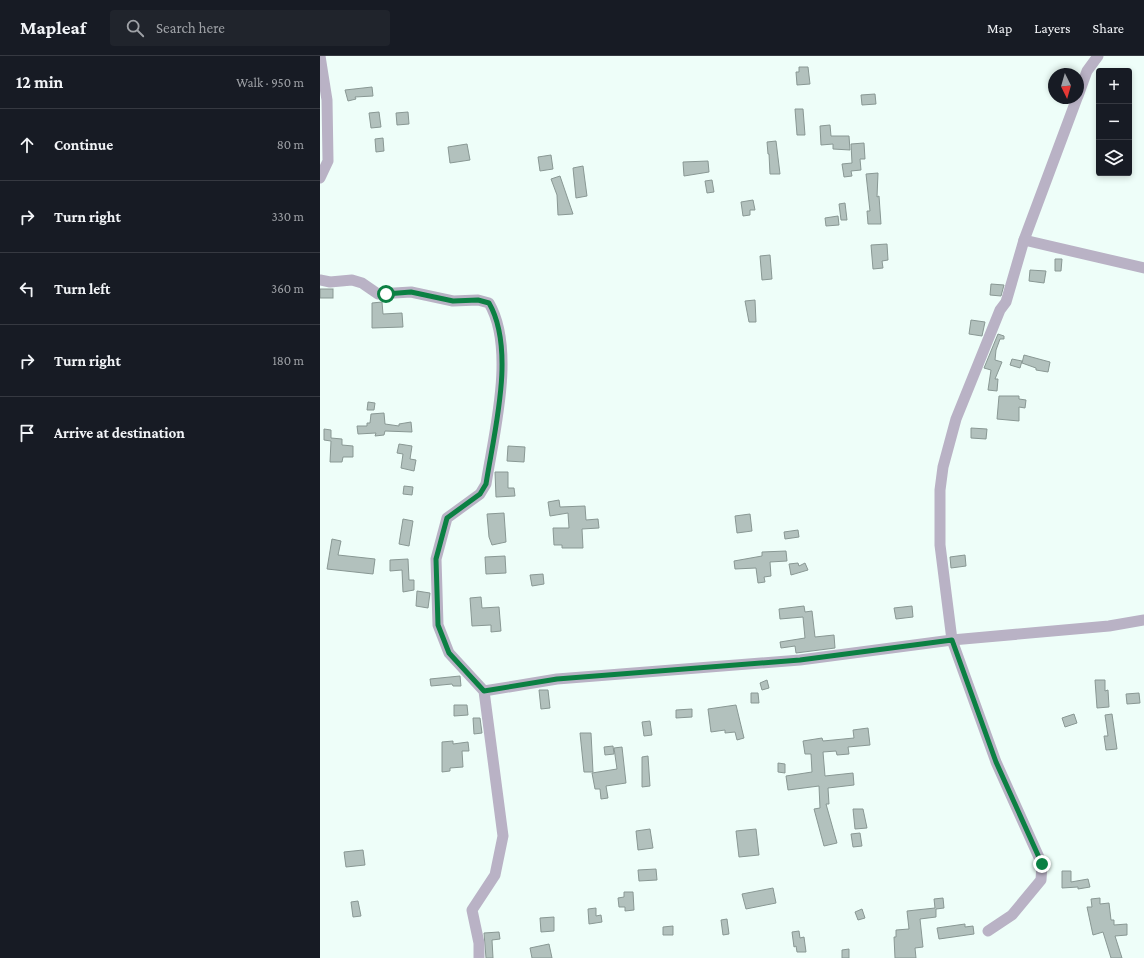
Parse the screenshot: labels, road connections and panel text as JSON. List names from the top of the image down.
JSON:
{
  "north": "bottom",
  "page": {
    "header": "Mapleaf",
    "search": "Search here",
    "nav": ["Map", "Layers", "Share"],
    "heading": ["12 min", "Walk · 950 m"],
    "map_buttons": ["+", "−"],
    "list": [
      ["Continue", "80 m"],
      ["Turn right", "330 m"],
      ["Turn left", "360 m"],
      ["Turn right", "180 m"],
      "Arrive at destination"
    ]
  }
}
